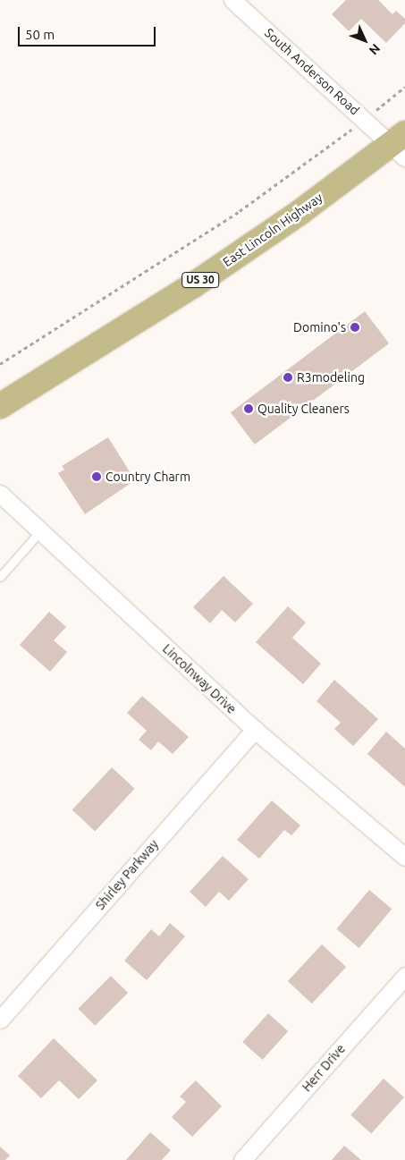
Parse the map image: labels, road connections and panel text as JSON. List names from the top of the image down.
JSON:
{
  "streets": {
    "main road": ["East Lincoln Highway", "US 30"],
    "street": [
      "South Anderson Road",
      "Lincolnway Drive",
      "Shirley Parkway",
      "Herr Drive"
    ]
  },
  "crossings": [
    ["South Anderson Road", "East Lincoln Highway"],
    ["Lincolnway Drive", "Shirley Parkway"]
  ],
  "places": [
    "Domino's",
    "R3modeling",
    "Quality Cleaners",
    "Country Charm"
  ],
  "scale_bar": "50 m",
  "north": "bottom right"
}
